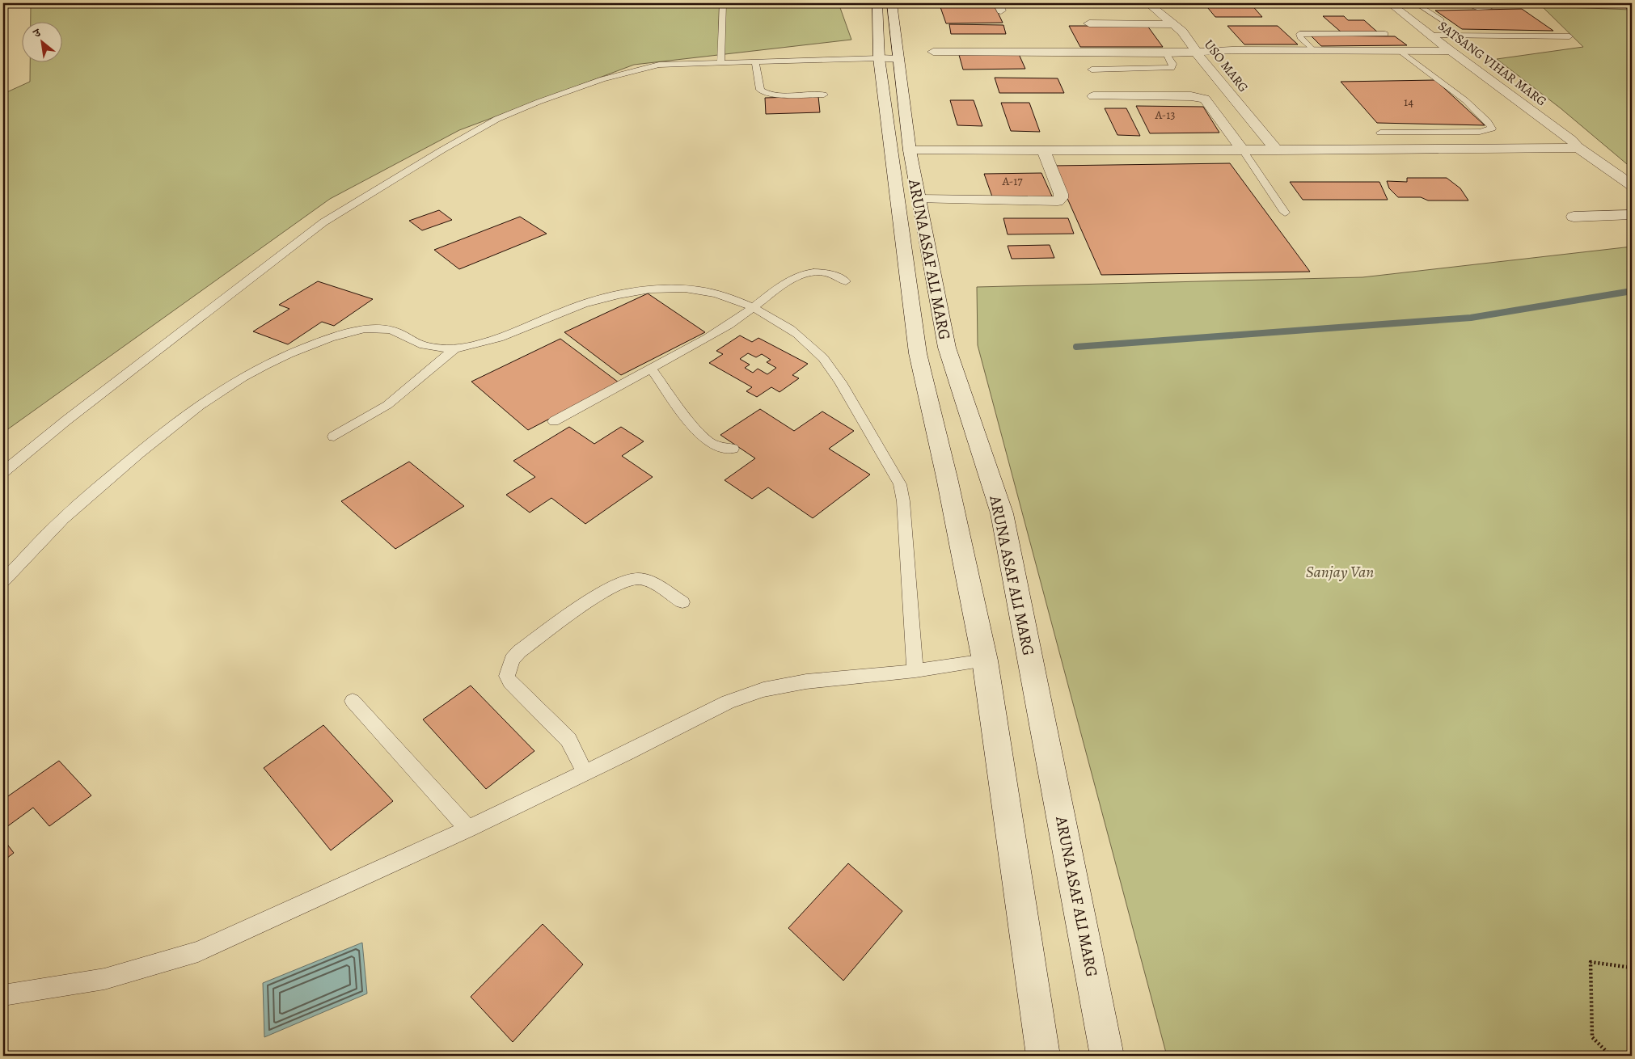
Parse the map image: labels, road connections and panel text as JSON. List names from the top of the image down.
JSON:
{
  "streets": {
    "street": ["SATSANG VIHAR MARG", "USO MARG", "ARUNA ASAF ALI MARG"]
  },
  "parks": ["Sanjay Van"],
  "house_numbers": ["14", "A-13", "A-17"],
  "north": "top left"
}
